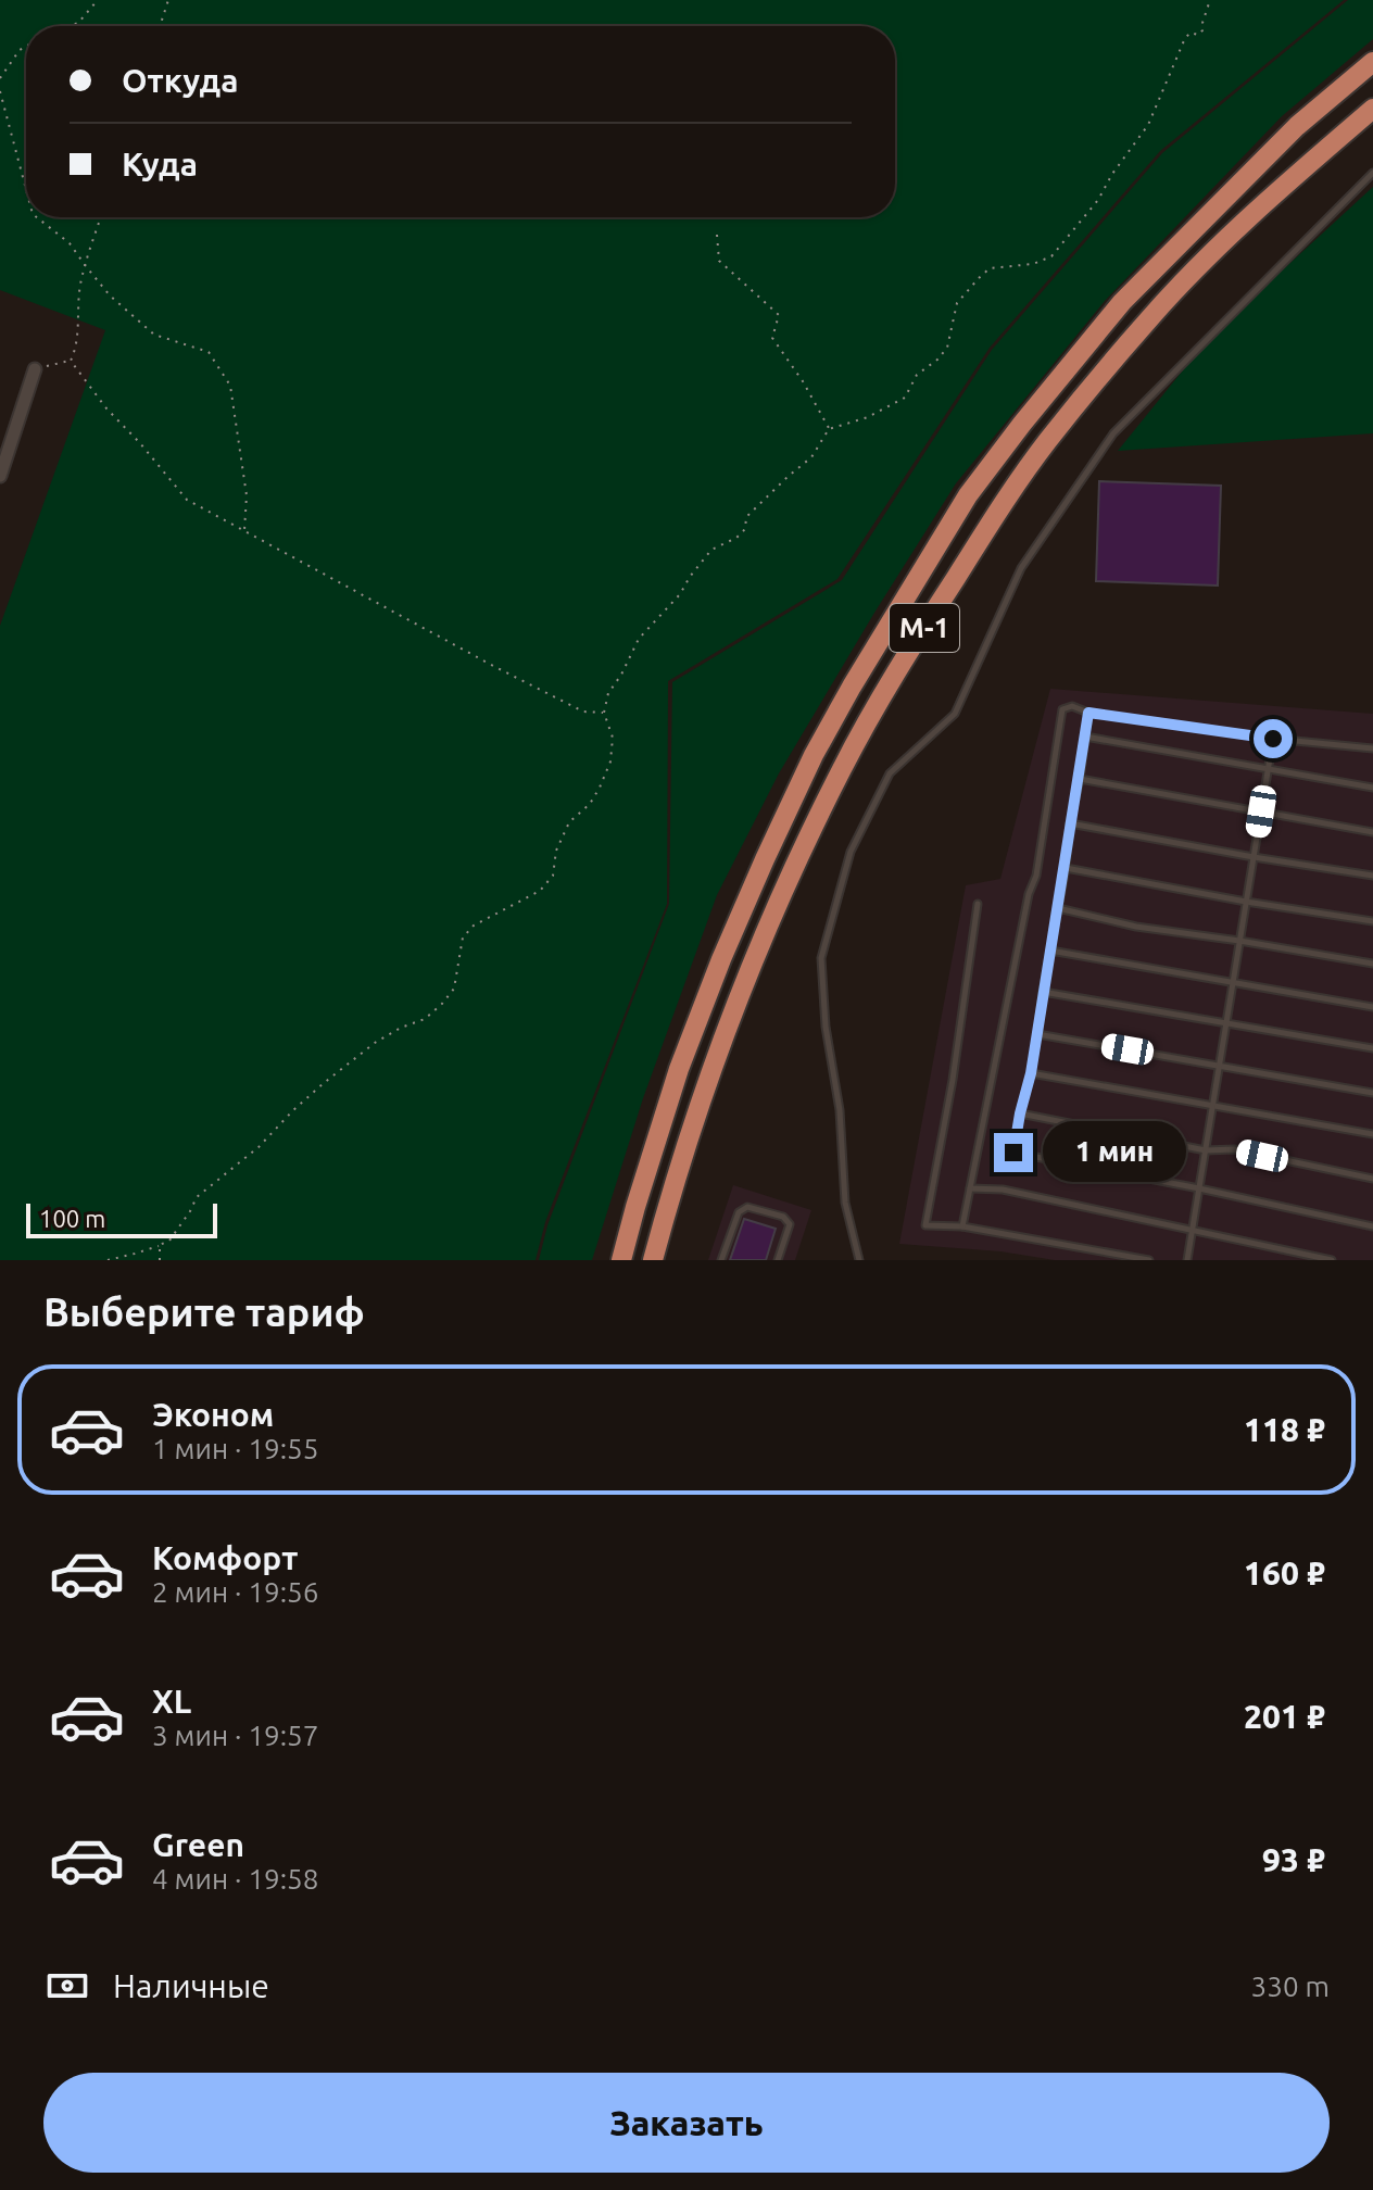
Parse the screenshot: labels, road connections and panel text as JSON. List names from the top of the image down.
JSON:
{
  "streets": {
    "highway": ["М-1"]
  },
  "scale_bar": "100 m",
  "page": {
    "banner": ["Откуда", "Куда"],
    "bubble": "1 мин",
    "scale": "100 m",
    "heading": "Выберите тариф",
    "list": [
      {
        "name": "Эконом",
        "note": "1 мин · 19:55",
        "value": "118 ₽"
      },
      {
        "name": "Комфорт",
        "note": "2 мин · 19:56",
        "value": "160 ₽"
      },
      {
        "name": "XL",
        "note": "3 мин · 19:57",
        "value": "201 ₽"
      },
      {
        "name": "Green",
        "note": "4 мин · 19:58",
        "value": "93 ₽"
      }
    ],
    "pay": ["Наличные", "330 m"],
    "buttons": "Заказать"
  }
}
